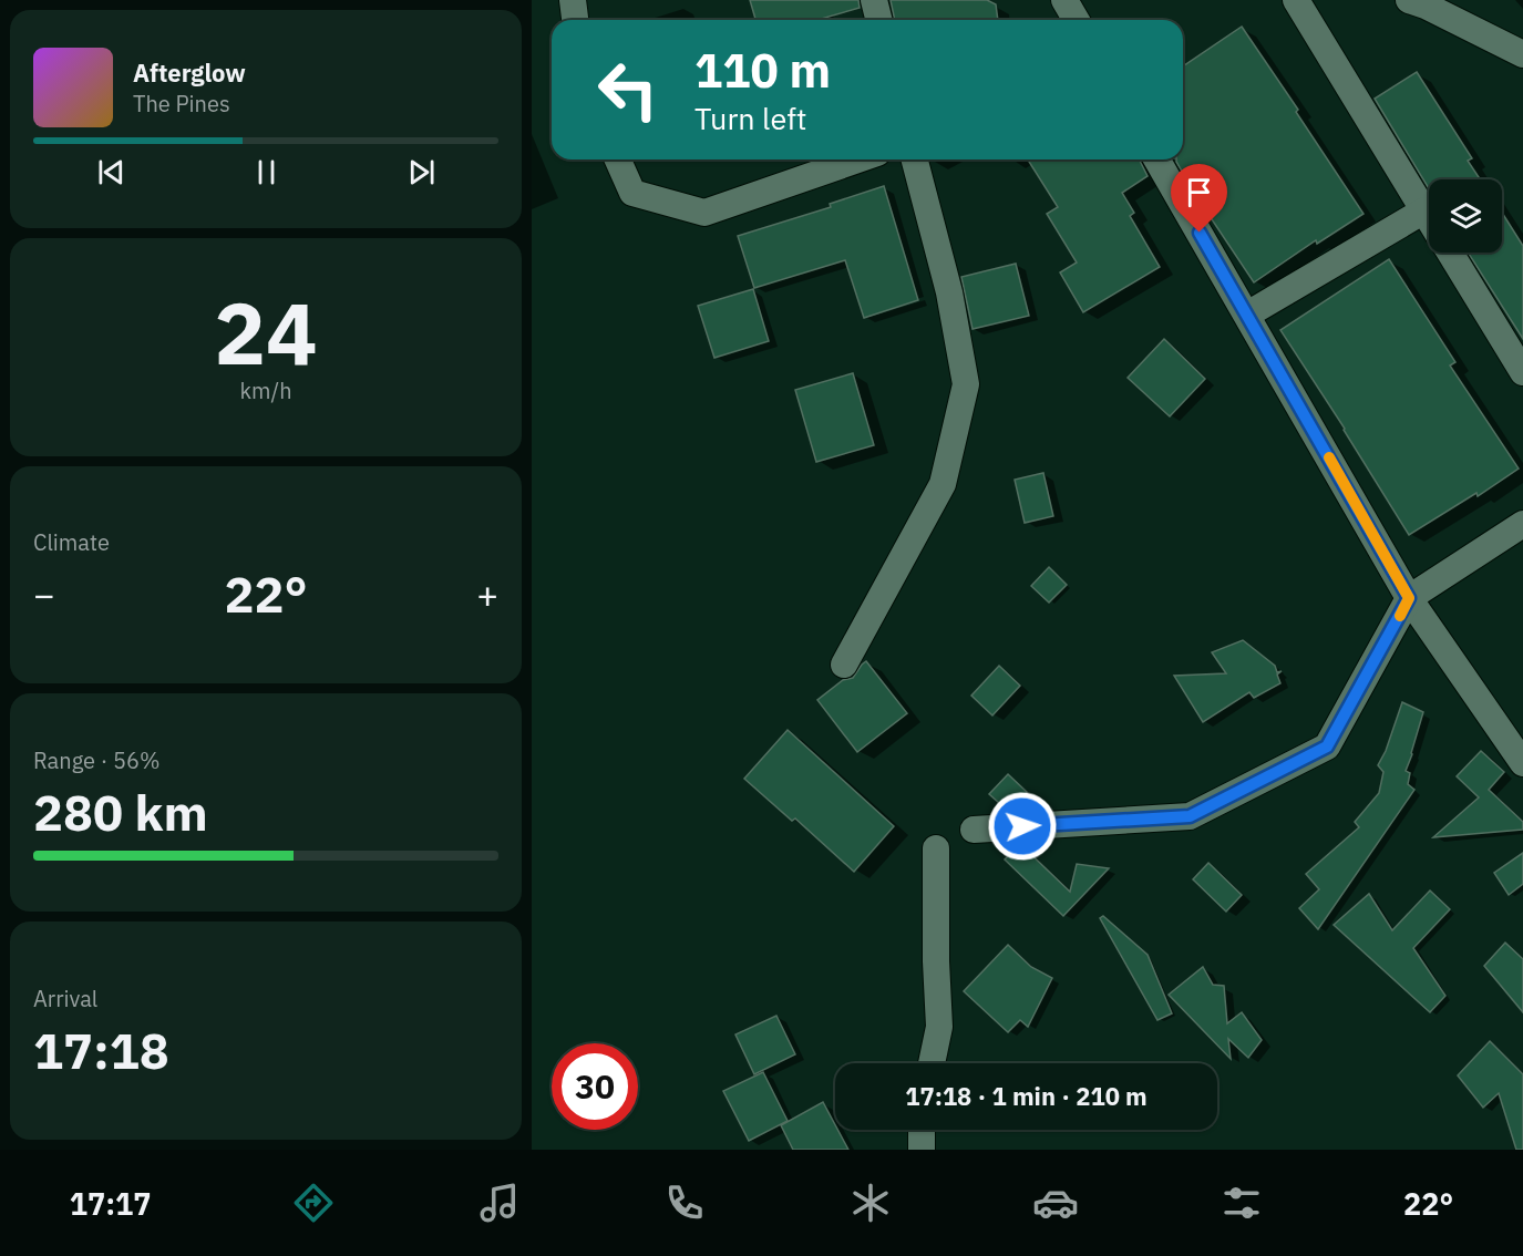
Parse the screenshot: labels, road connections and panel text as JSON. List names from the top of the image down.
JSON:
{
  "page": {
    "turn": ["110 m", "Turn left"],
    "song": ["Afterglow", "The Pines"],
    "tile": [
      ["24", "km/h"],
      "Climate",
      ["Range · 56%", "280 km"],
      ["Arrival", "17:18"]
    ],
    "heat": ["−", "22°", "+"],
    "limit": "30",
    "trip": "17:18 · 1 min · 210 m",
    "tabs": ["17:17", "22°"]
  }
}
